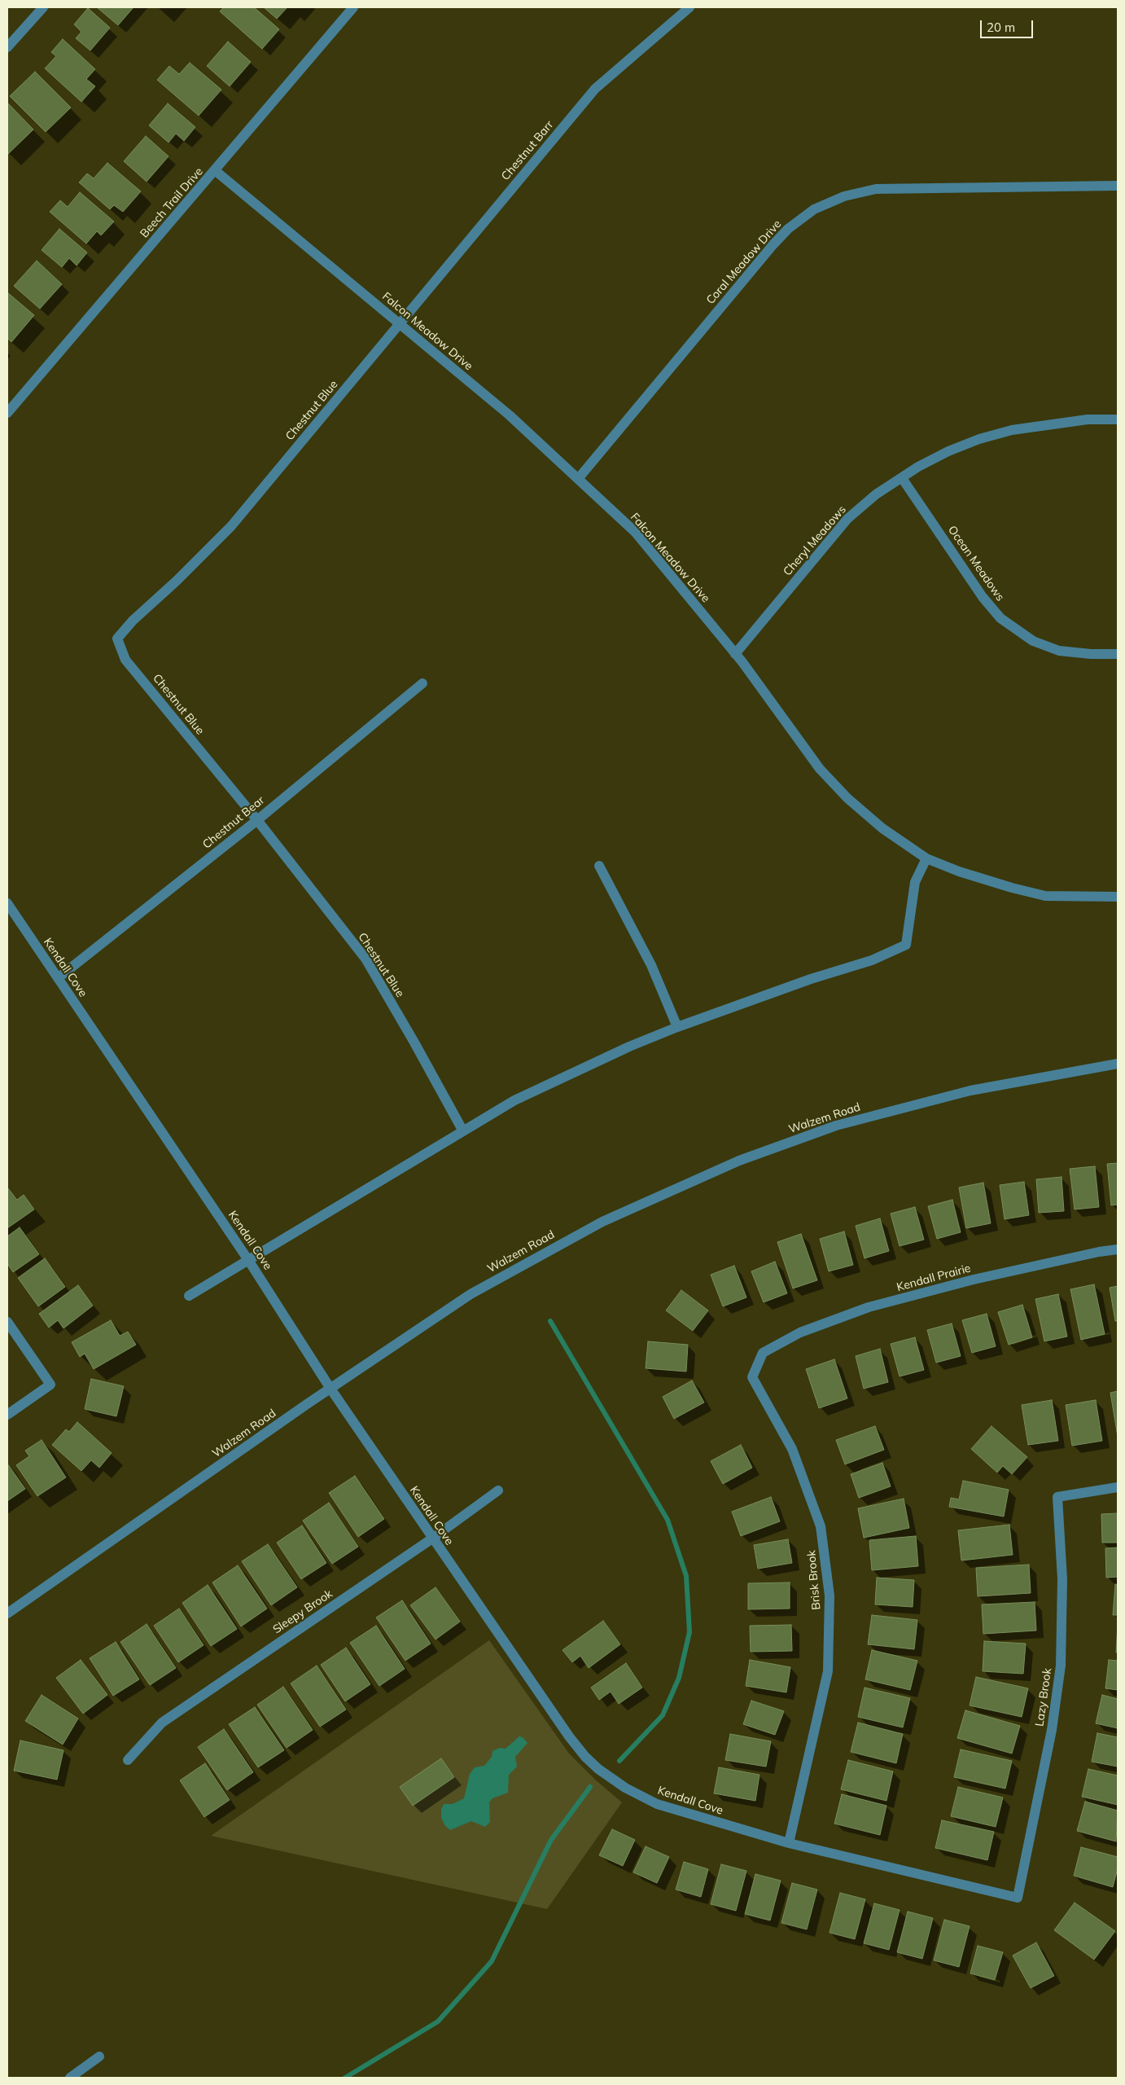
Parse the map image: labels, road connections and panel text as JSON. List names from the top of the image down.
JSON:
{
  "streets": {
    "street": [
      "Chestnut Barr",
      "Beech Trail Drive",
      "Coral Meadow Drive",
      "Falcon Meadow Drive",
      "Chestnut Blue",
      "Cheryl Meadows",
      "Ocean Meadows",
      "Chestnut Bear",
      "Kendall Cove",
      "Walzem Road",
      "Kendall Prairie",
      "Brisk Brook",
      "Sleepy Brook",
      "Lazy Brook"
    ]
  },
  "crossings": [
    ["Chestnut Barr", "Falcon Meadow Drive"],
    ["Chestnut Barr", "Chestnut Blue"],
    ["Beech Trail Drive", "Falcon Meadow Drive"],
    ["Coral Meadow Drive", "Falcon Meadow Drive"],
    ["Falcon Meadow Drive", "Chestnut Blue"],
    ["Falcon Meadow Drive", "Cheryl Meadows"],
    ["Chestnut Blue", "Chestnut Bear"],
    ["Cheryl Meadows", "Ocean Meadows"],
    ["Chestnut Bear", "Kendall Cove"],
    ["Kendall Cove", "Walzem Road"],
    ["Kendall Cove", "Brisk Brook"],
    ["Kendall Cove", "Sleepy Brook"],
    ["Kendall Cove", "Lazy Brook"],
    ["Kendall Prairie", "Brisk Brook"]
  ],
  "scale_bar": "20 m"
}
